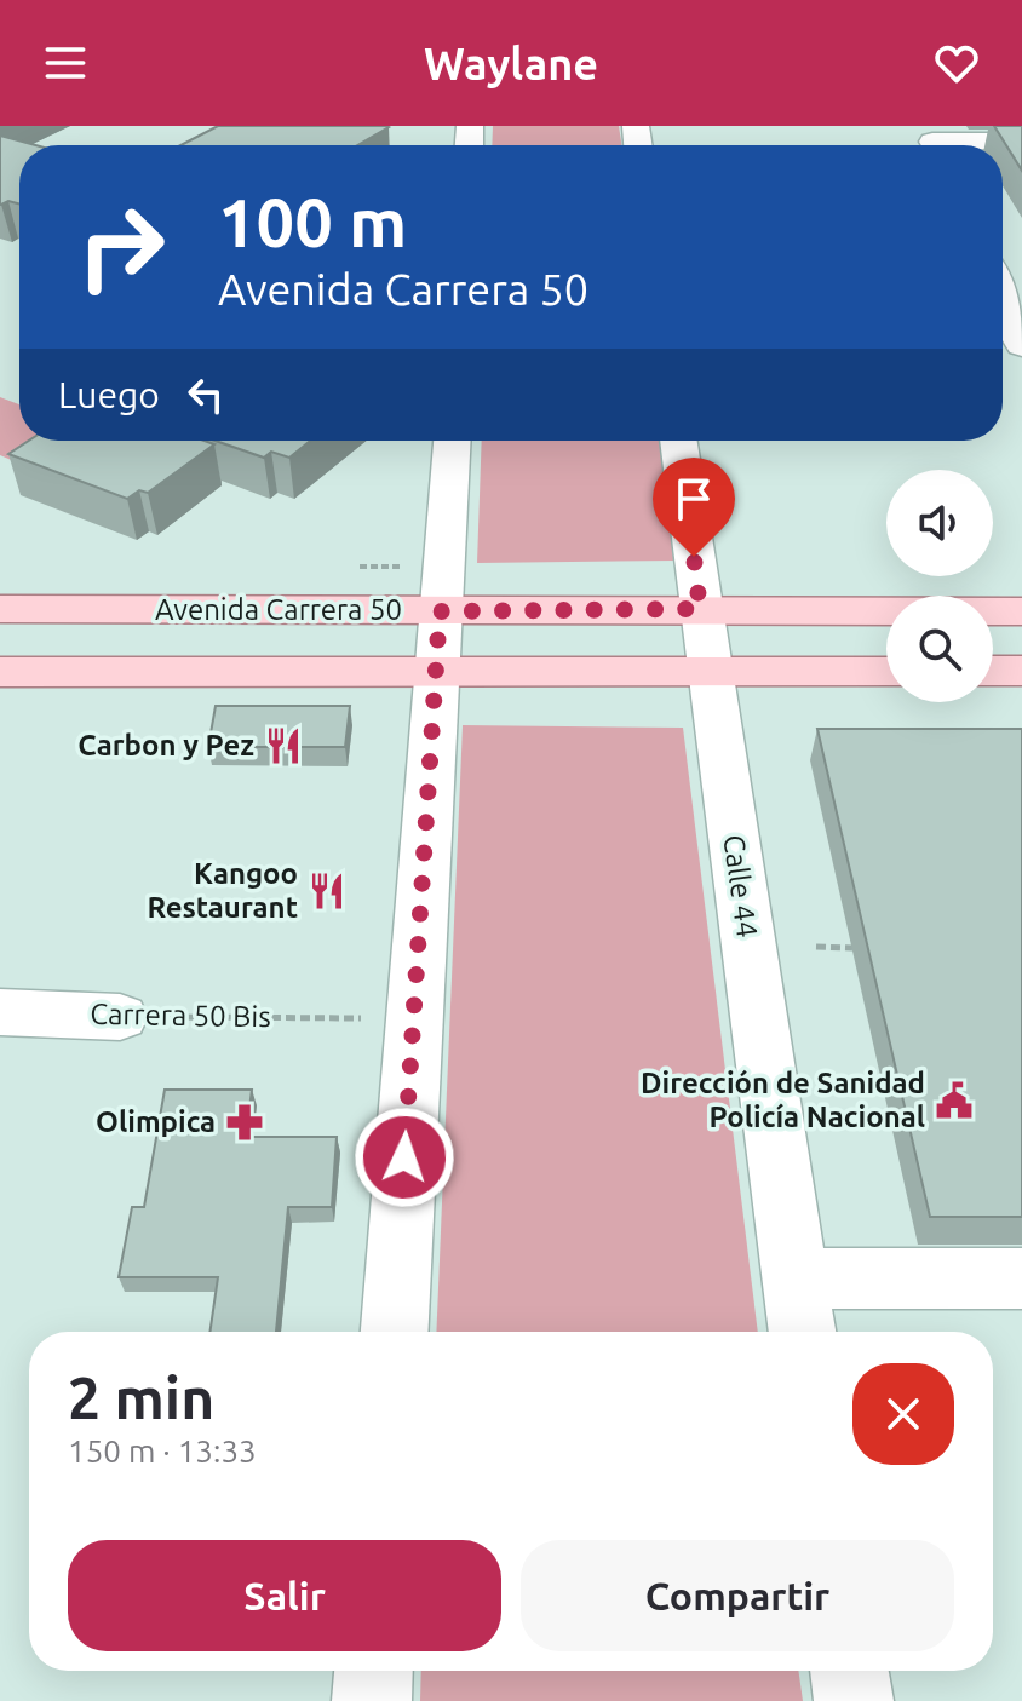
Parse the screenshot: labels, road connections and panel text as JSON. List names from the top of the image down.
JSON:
{
  "streets": {
    "main road": ["Avenida Carrera 50"],
    "street": ["Calle 44", "Carrera 50 Bis"]
  },
  "crossings": [
    ["Avenida Carrera 50", "Calle 44"]
  ],
  "places": {
    "restaurant": ["Carbon y Pez", "Kangoo Restaurant"],
    "public building": ["Dirección de Sanidad Policía Nacional"],
    "pharmacy": ["Olimpica"]
  },
  "page": {
    "header": "Waylane",
    "turn": ["100 m", "Avenida Carrera 50"],
    "then": "Luego",
    "heading": ["2 min", "150 m · 13:33"],
    "buttons": ["Salir", "Compartir"]
  }
}
